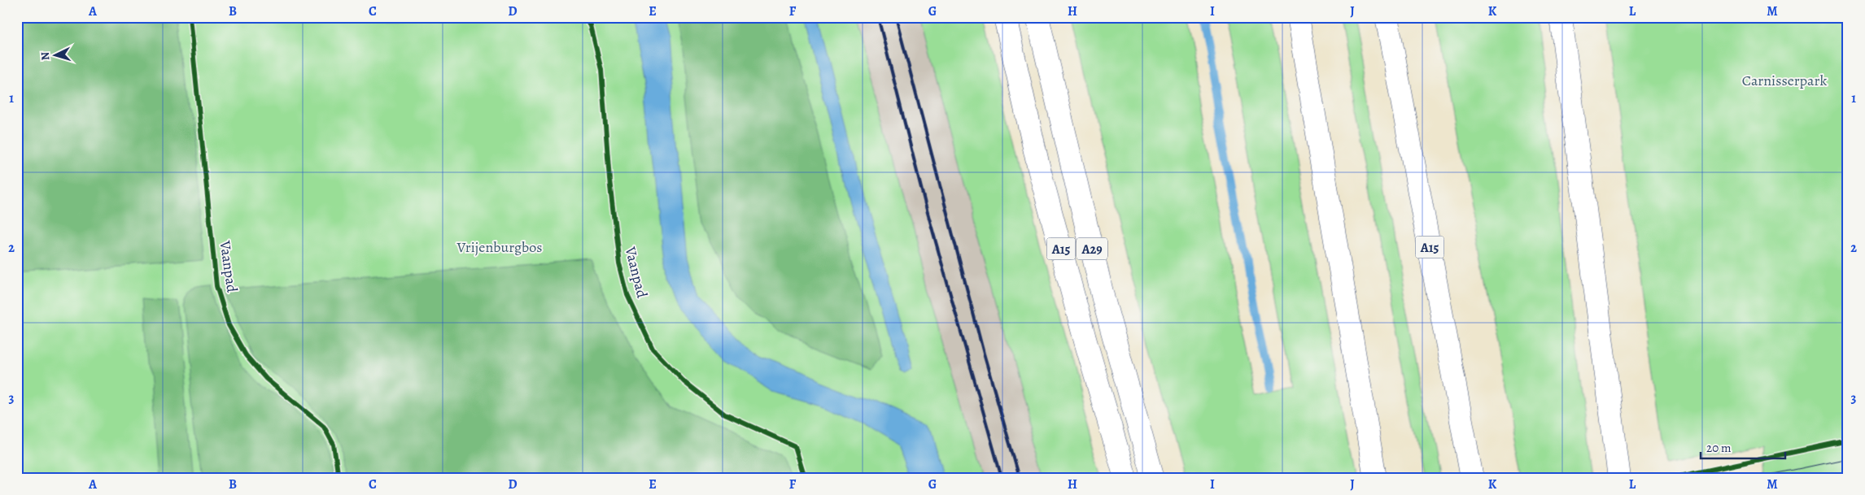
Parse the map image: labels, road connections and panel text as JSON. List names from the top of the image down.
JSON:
{
  "streets": {
    "highway": ["A15", "A29"],
    "cycle path": ["Vaanpad"]
  },
  "parks": ["Carnisserpark", "Vrijenburgbos"],
  "scale_bar": "20 m",
  "north": "left",
  "grid": {
    "columns": [
      "A",
      "B",
      "C",
      "D",
      "E",
      "F",
      "G",
      "H",
      "I",
      "J",
      "K",
      "L",
      "M"
    ],
    "rows": ["1", "2", "3"]
  }
}
